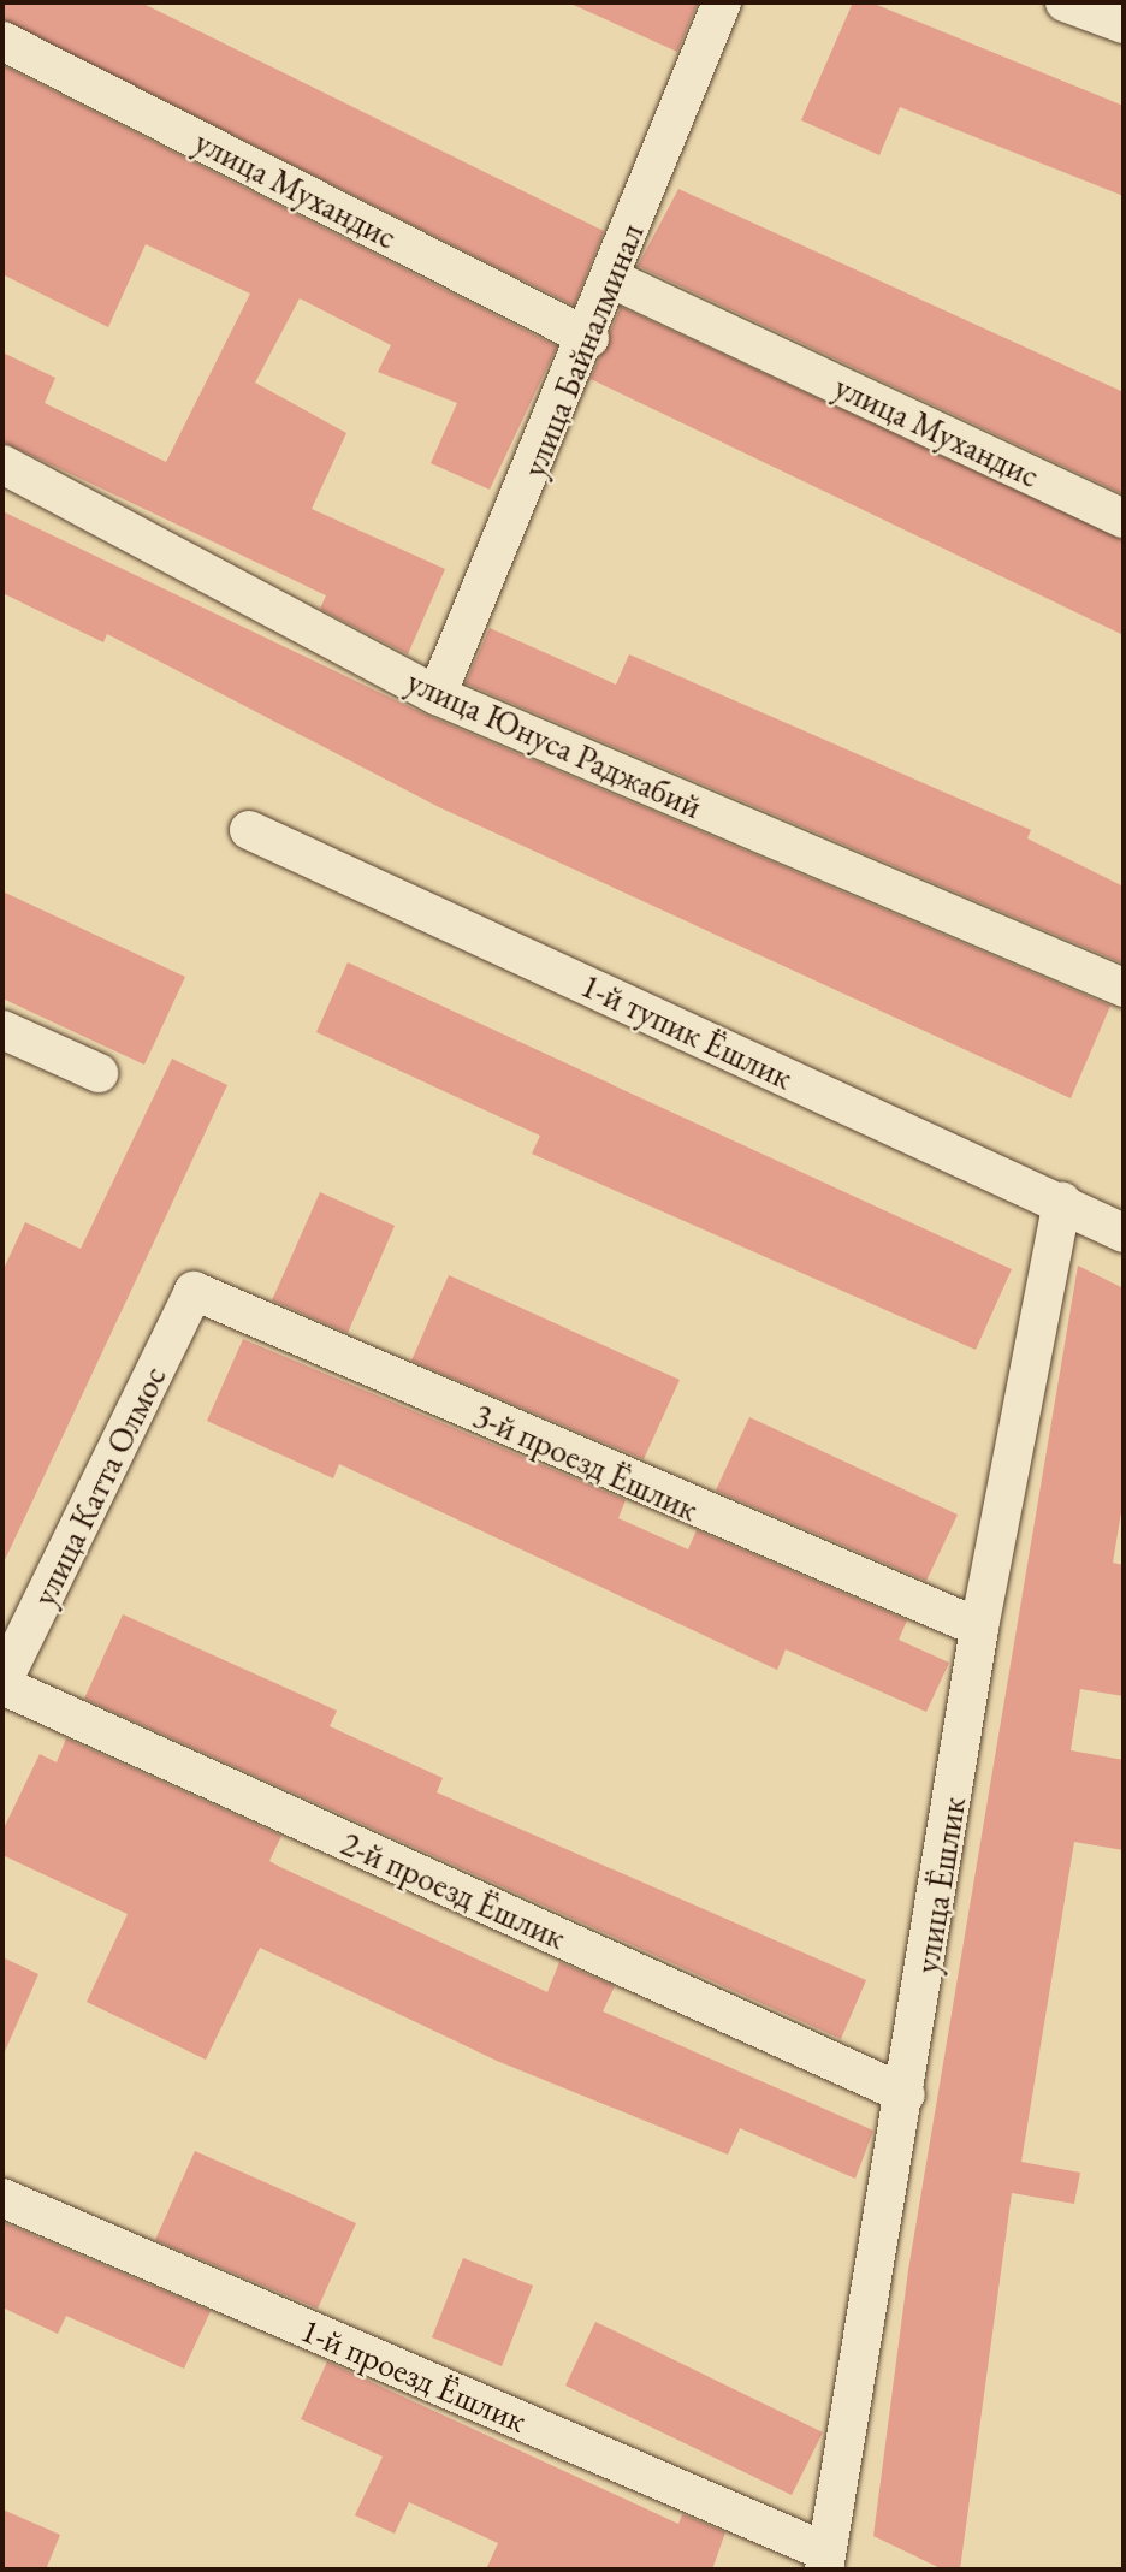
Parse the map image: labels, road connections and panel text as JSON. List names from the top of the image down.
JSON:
{
  "streets": {
    "street": [
      "улица Мухандис",
      "улица Байналминал",
      "улица Юнуса Раджабий",
      "1-й тупик Ёшлик",
      "3-й проезд Ёшлик",
      "улица Катта Олмос",
      "улица Ёшлик",
      "2-й проезд Ёшлик",
      "1-й проезд Ёшлик"
    ]
  },
  "crossings": [
    ["улица Мухандис", "улица Байналминал"],
    ["улица Байналминал", "улица Юнуса Раджабий"],
    ["1-й тупик Ёшлик", "улица Ёшлик"],
    ["3-й проезд Ёшлик", "улица Катта Олмос"],
    ["3-й проезд Ёшлик", "улица Ёшлик"],
    ["улица Катта Олмос", "2-й проезд Ёшлик"],
    ["улица Ёшлик", "2-й проезд Ёшлик"],
    ["улица Ёшлик", "1-й проезд Ёшлик"]
  ]
}
